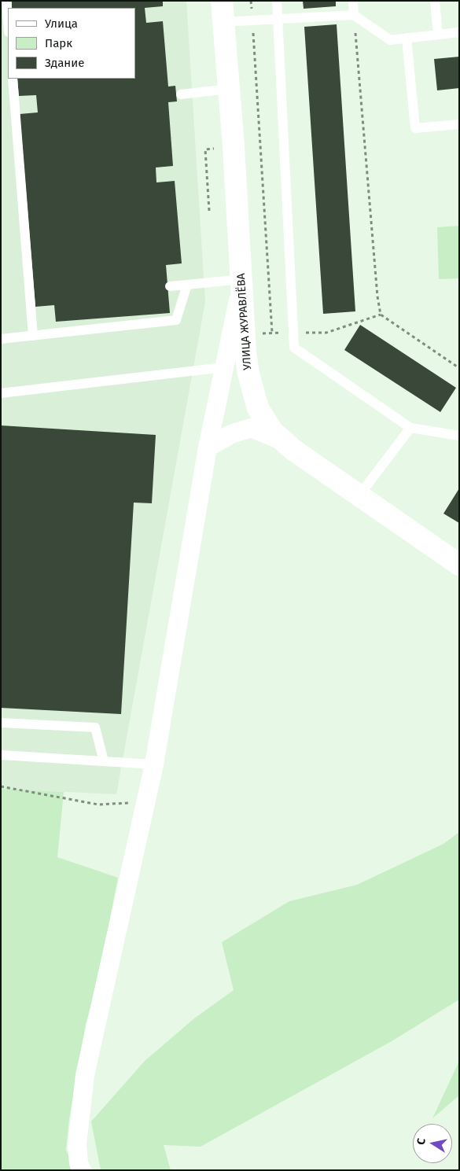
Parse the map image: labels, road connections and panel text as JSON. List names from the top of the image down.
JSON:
{
  "streets": {
    "street": ["УЛИЦА ЖУРАВЛЁВА"]
  },
  "legend": ["Улица", "Парк", "Здание"],
  "north": "left"
}
